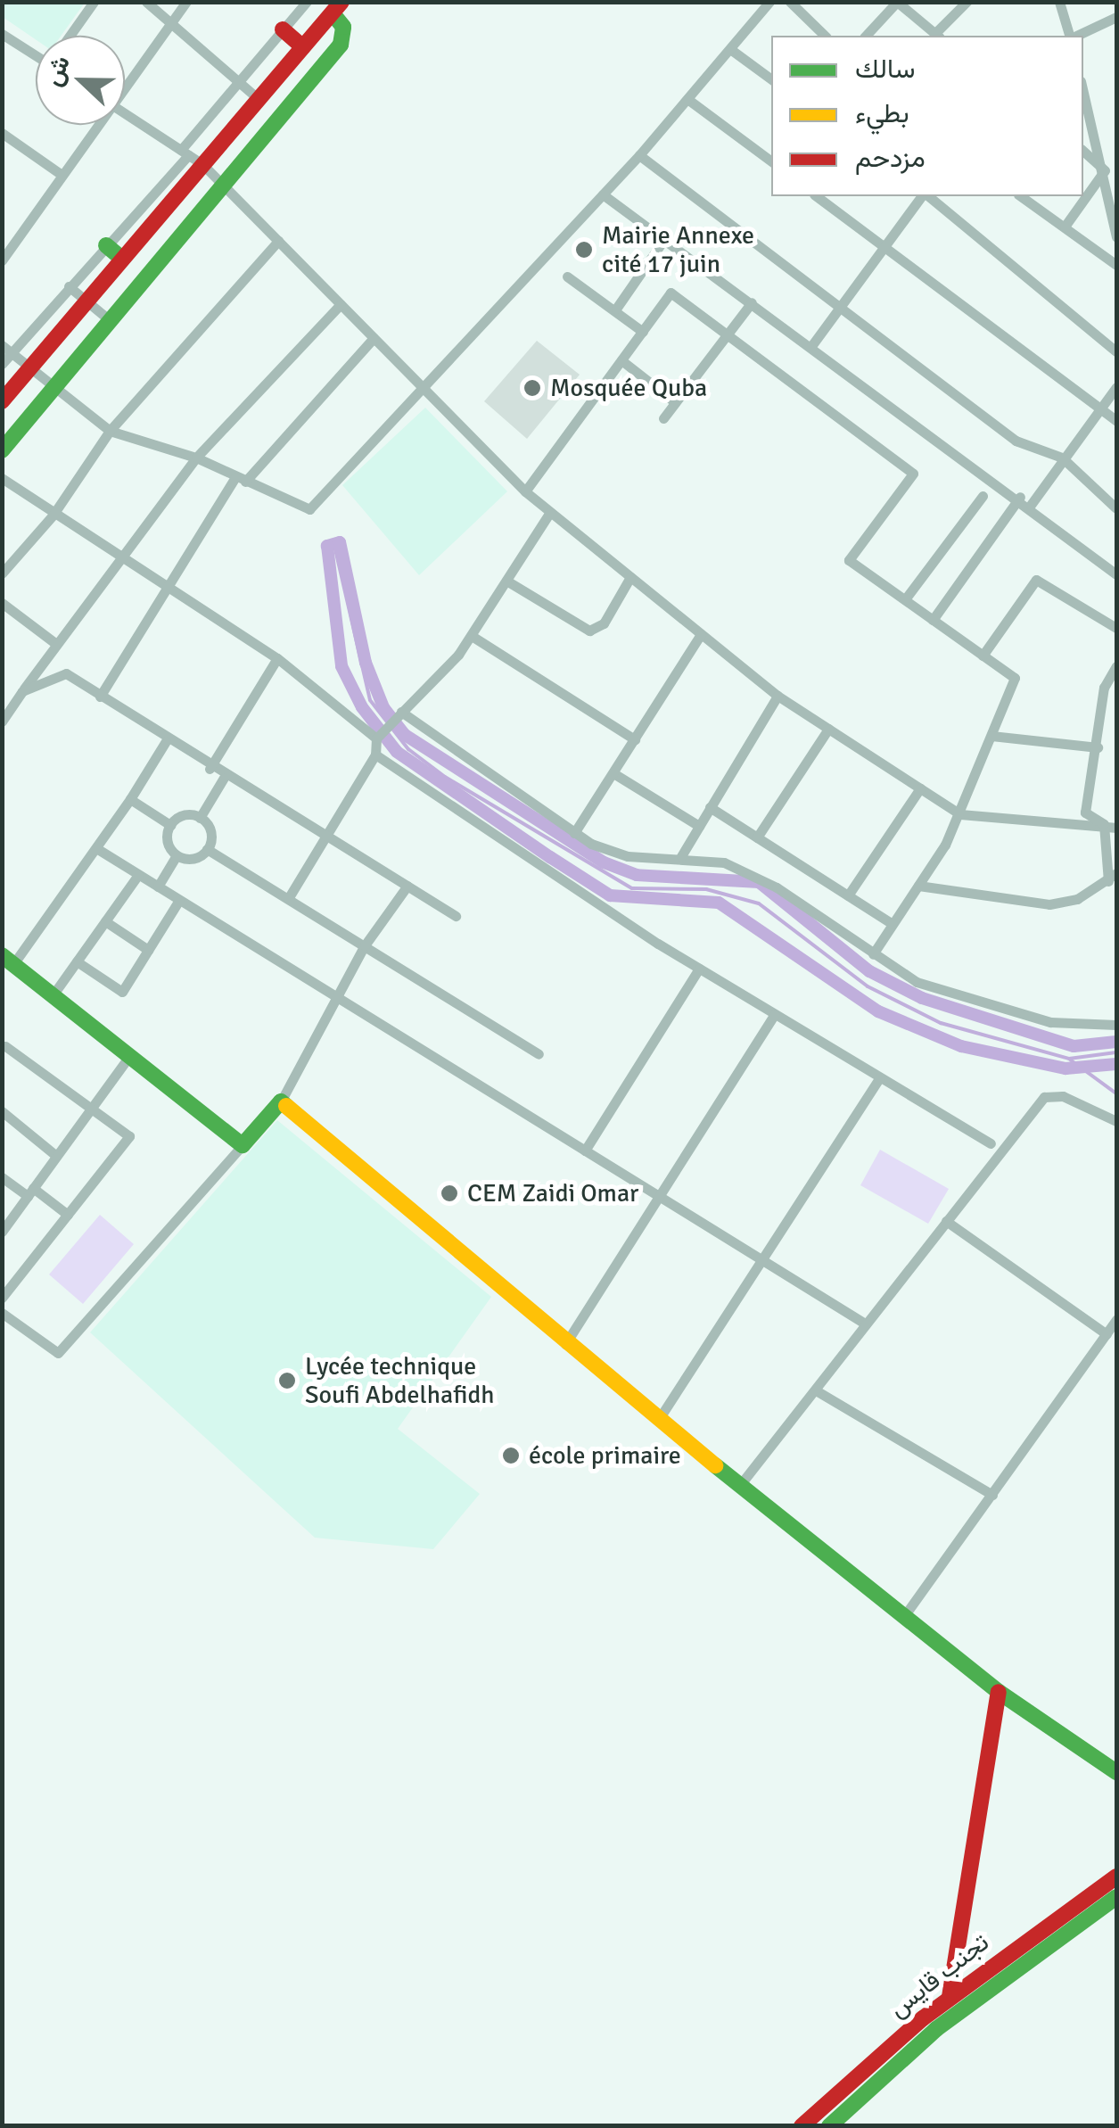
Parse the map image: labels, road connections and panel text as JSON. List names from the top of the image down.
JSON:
{
  "streets": {
    "main road": ["تجنب قايس"]
  },
  "places": [
    "Mairie Annexe cité 17 juin",
    "Mosquée Quba",
    "CEM Zaidi Omar",
    "Lycée technique Soufi Abdelhafidh",
    "école primaire"
  ],
  "legend": ["سالك", "بطيء", "مزدحم"],
  "north": "left"
}
